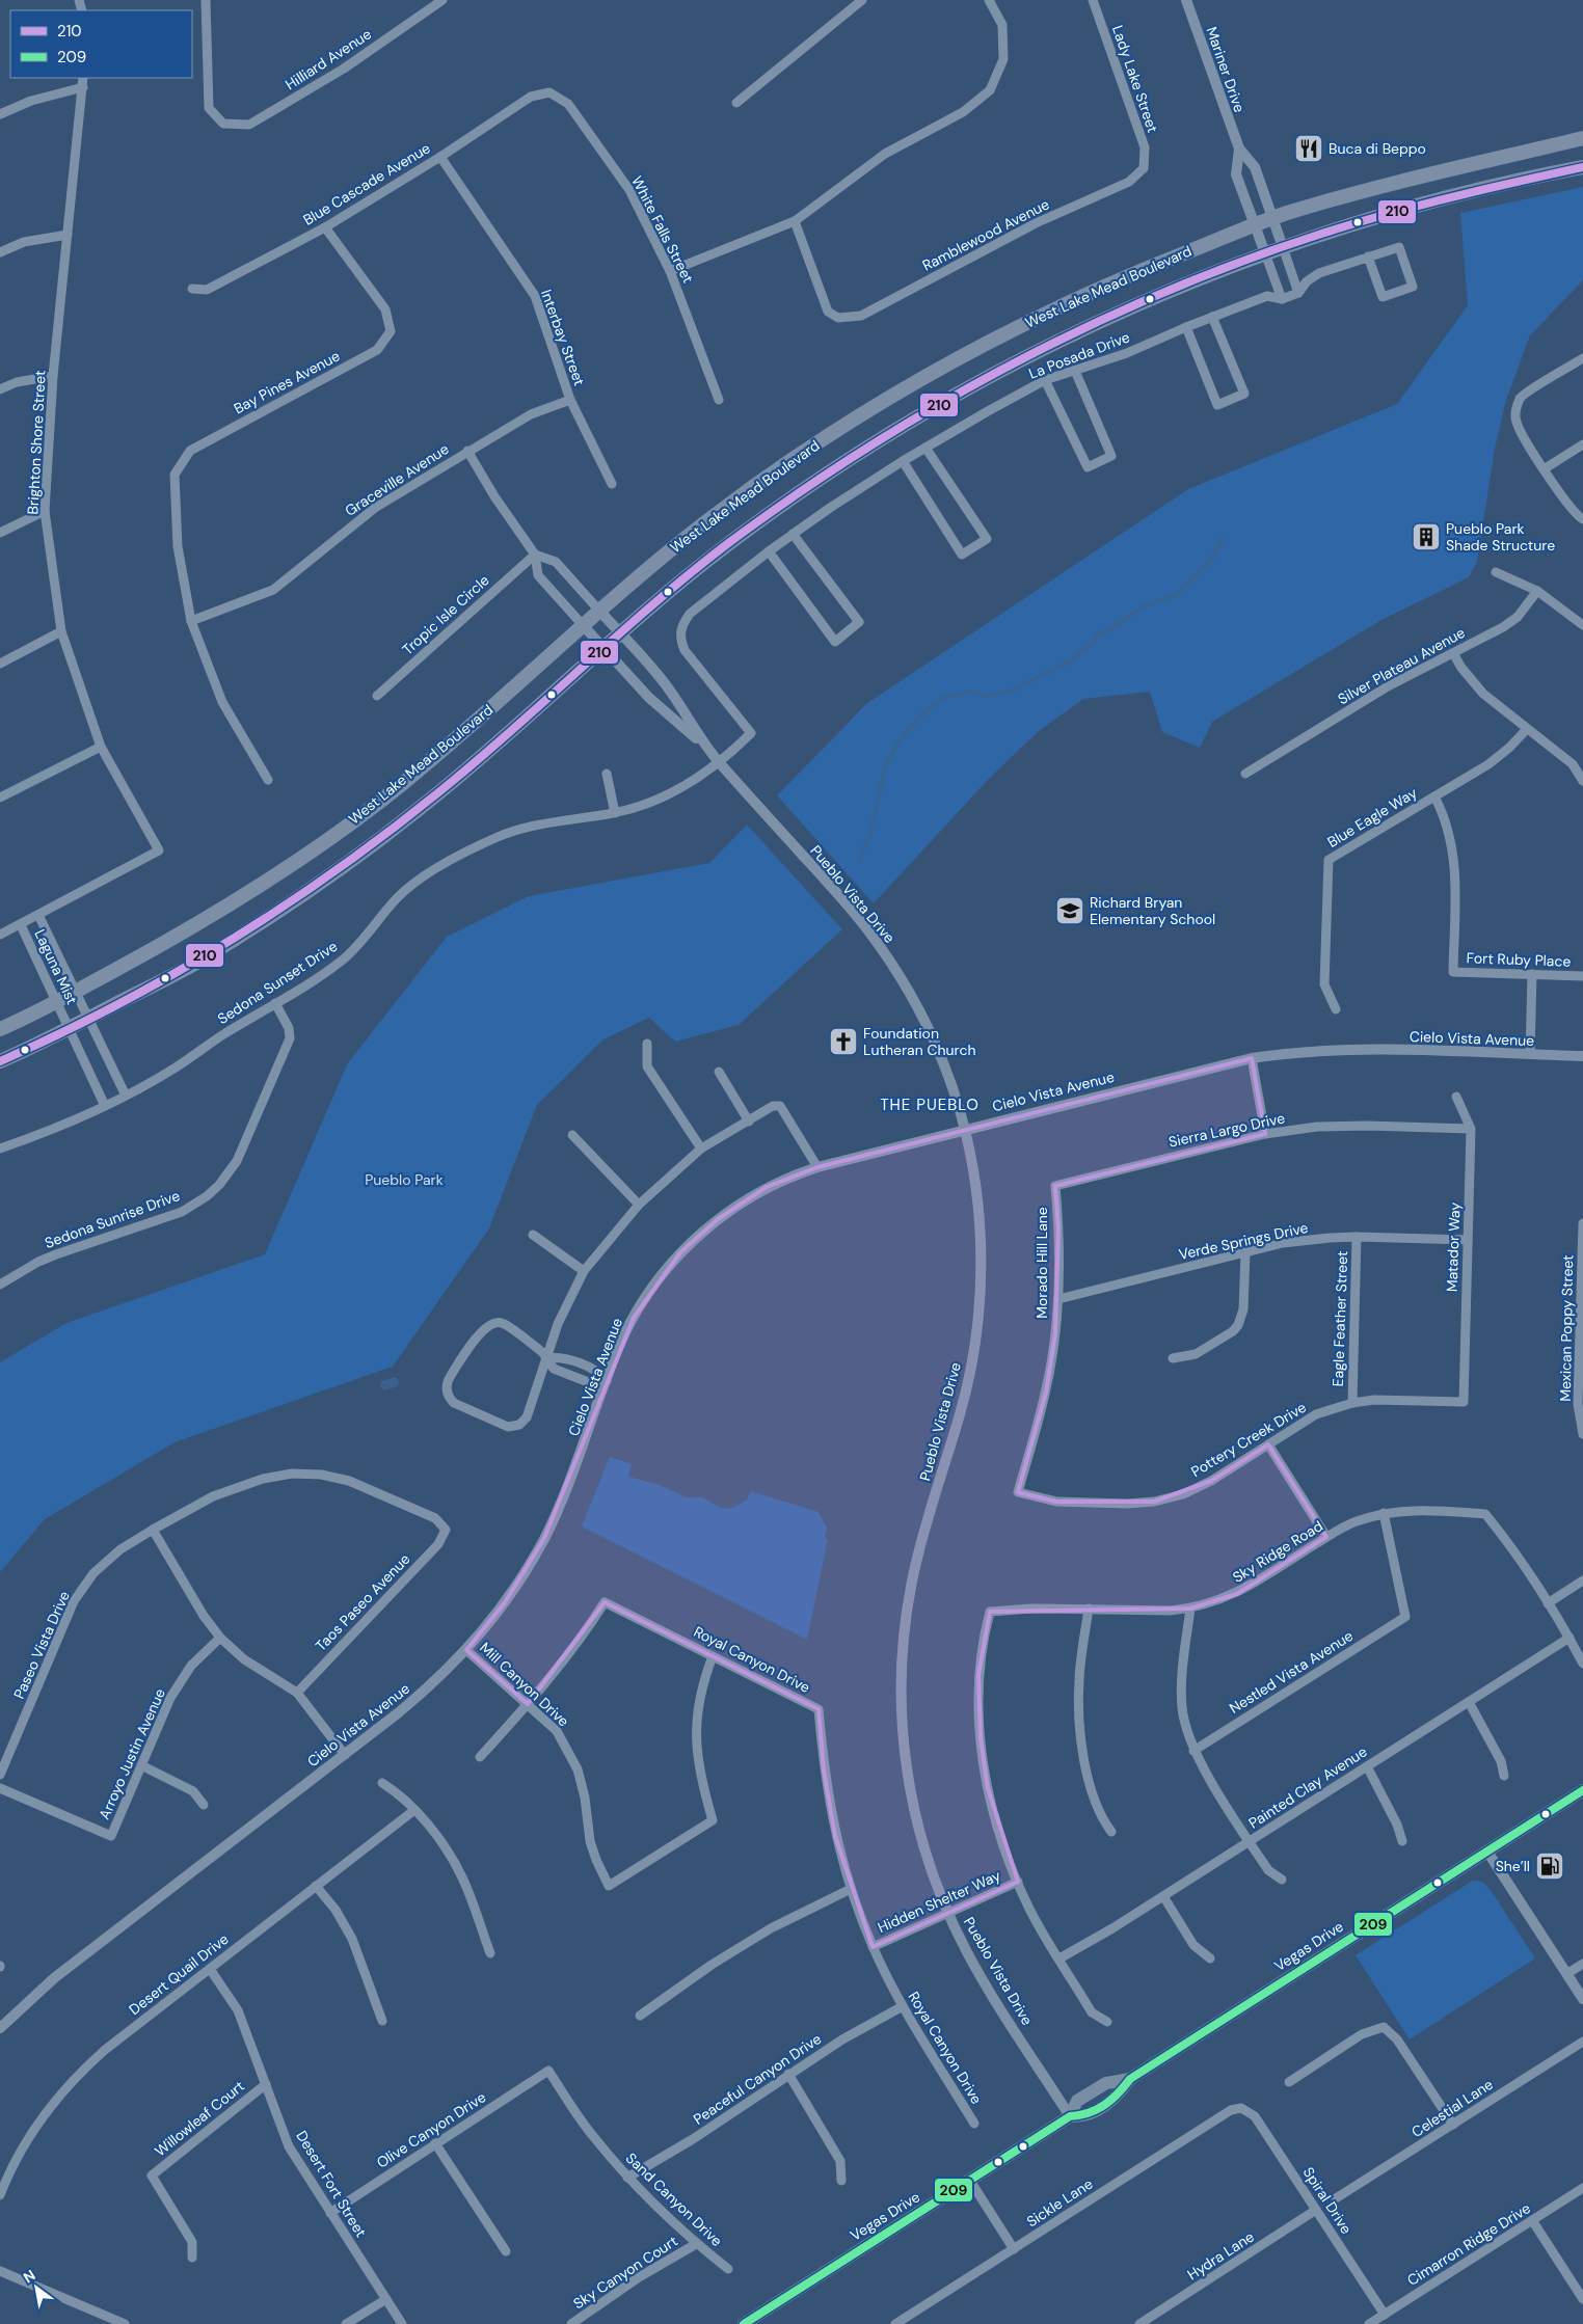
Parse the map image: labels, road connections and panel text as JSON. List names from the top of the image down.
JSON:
{
  "streets": {
    "main road": ["West Lake Mead Boulevard", "Vegas Drive"],
    "street": [
      "Hilliard Avenue",
      "Mariner Drive",
      "Lady Lake Street",
      "Blue Cascade Avenue",
      "White Falls Street",
      "Ramblewood Avenue",
      "Interbay Street",
      "La Posada Drive",
      "Bay Pines Avenue",
      "Brighton Shore Street",
      "Graceville Avenue",
      "Tropic Isle Circle",
      "Silver Plateau Avenue",
      "Blue Eagle Way",
      "Pueblo Vista Drive",
      "Fort Ruby Place",
      "Laguna Mist",
      "Sedona Sunset Drive",
      "Cielo Vista Avenue",
      "Sierra Largo Drive",
      "Sedona Sunrise Drive",
      "Verde Springs Drive",
      "Matador Way",
      "Morado Hill Lane",
      "Eagle Feather Street",
      "Mexican Poppy Street",
      "Pottery Creek Drive",
      "Sky Ridge Road",
      "Taos Paseo Avenue",
      "Paseo Vista Drive",
      "Royal Canyon Drive",
      "Nestled Vista Avenue",
      "Mill Canyon Drive",
      "Arroyo Justin Avenue",
      "Painted Clay Avenue",
      "Hidden Shelter Way",
      "Desert Quail Drive",
      "Peaceful Canyon Drive",
      "Celestial Lane",
      "Willowleaf Court",
      "Olive Canyon Drive",
      "Desert Fort Street",
      "Sand Canyon Drive",
      "Spiral Drive",
      "Sickle Lane",
      "Cimarron Ridge Drive",
      "Hydra Lane",
      "Sky Canyon Court"
    ]
  },
  "crossings": [
    ["Mariner Drive", "West Lake Mead Boulevard"],
    ["Mariner Drive", "La Posada Drive"],
    ["Lady Lake Street", "Ramblewood Avenue"],
    ["Blue Cascade Avenue", "White Falls Street"],
    ["Blue Cascade Avenue", "Interbay Street"],
    ["Blue Cascade Avenue", "Bay Pines Avenue"],
    ["West Lake Mead Boulevard", "Pueblo Vista Drive"],
    ["West Lake Mead Boulevard", "Laguna Mist"],
    ["Interbay Street", "Graceville Avenue"],
    ["La Posada Drive", "Sedona Sunset Drive"],
    ["Bay Pines Avenue", "Graceville Avenue"],
    ["Brighton Shore Street", "Laguna Mist"],
    ["Graceville Avenue", "Pueblo Vista Drive"],
    ["Tropic Isle Circle", "Pueblo Vista Drive"],
    ["Blue Eagle Way", "Fort Ruby Place"],
    ["Pueblo Vista Drive", "Sedona Sunset Drive"],
    ["Pueblo Vista Drive", "Cielo Vista Avenue"],
    ["Pueblo Vista Drive", "Hidden Shelter Way"],
    ["Pueblo Vista Drive", "Vegas Drive"],
    ["Laguna Mist", "Sedona Sunset Drive"],
    ["Sedona Sunset Drive", "Sedona Sunrise Drive"],
    ["Cielo Vista Avenue", "Mill Canyon Drive"],
    ["Sierra Largo Drive", "Matador Way"],
    ["Sierra Largo Drive", "Morado Hill Lane"],
    ["Verde Springs Drive", "Matador Way"],
    ["Verde Springs Drive", "Morado Hill Lane"],
    ["Verde Springs Drive", "Eagle Feather Street"],
    ["Matador Way", "Pottery Creek Drive"],
    ["Morado Hill Lane", "Pottery Creek Drive"],
    ["Eagle Feather Street", "Pottery Creek Drive"],
    ["Sky Ridge Road", "Nestled Vista Avenue"],
    ["Sky Ridge Road", "Hidden Shelter Way"],
    ["Taos Paseo Avenue", "Paseo Vista Drive"],
    ["Royal Canyon Drive", "Mill Canyon Drive"],
    ["Royal Canyon Drive", "Hidden Shelter Way"],
    ["Royal Canyon Drive", "Peaceful Canyon Drive"],
    ["Desert Quail Drive", "Desert Fort Street"],
    ["Peaceful Canyon Drive", "Sand Canyon Drive"],
    ["Willowleaf Court", "Desert Fort Street"],
    ["Olive Canyon Drive", "Desert Fort Street"],
    ["Olive Canyon Drive", "Sand Canyon Drive"],
    ["Sand Canyon Drive", "Sky Canyon Court"],
    ["Spiral Drive", "Sickle Lane"],
    ["Spiral Drive", "Cimarron Ridge Drive"],
    ["Spiral Drive", "Hydra Lane"]
  ],
  "districts": ["THE PUEBLO"],
  "parks": ["Pueblo Park"],
  "places": {
    "restaurant": ["Buca di Beppo"],
    "building": ["Pueblo Park Shade Structure"],
    "school or university": ["Richard Bryan Elementary School"],
    "church": ["Foundation Lutheran Church"],
    "fuel station": ["She’ll"]
  },
  "lines": ["transit line 210", "transit line 209"],
  "legend": ["210", "209"],
  "north": "top left"
}
